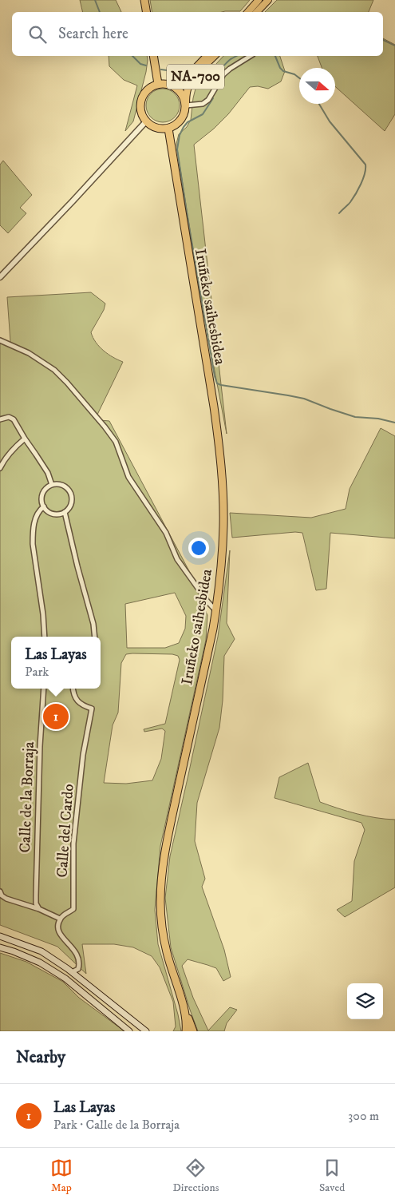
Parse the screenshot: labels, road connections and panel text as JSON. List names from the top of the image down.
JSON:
{
  "streets": {
    "highway": ["Iruñeko saihesbidea"],
    "main road": ["NA-700"],
    "street": ["Calle de la Borraja", "Calle del Cardo"]
  },
  "crossings": [
    ["NA-700", "Iruñeko saihesbidea"]
  ],
  "north": "right",
  "page": {
    "search": "Search here",
    "popup": ["Las Layas", "Park"],
    "pins": "1",
    "heading": "Nearby",
    "list": [
      {
        "mark": "1",
        "name": "Las Layas",
        "note": "Park · Calle de la Borraja",
        "value": "300 m"
      }
    ],
    "nav": ["Map", "Directions", "Saved"]
  }
}
